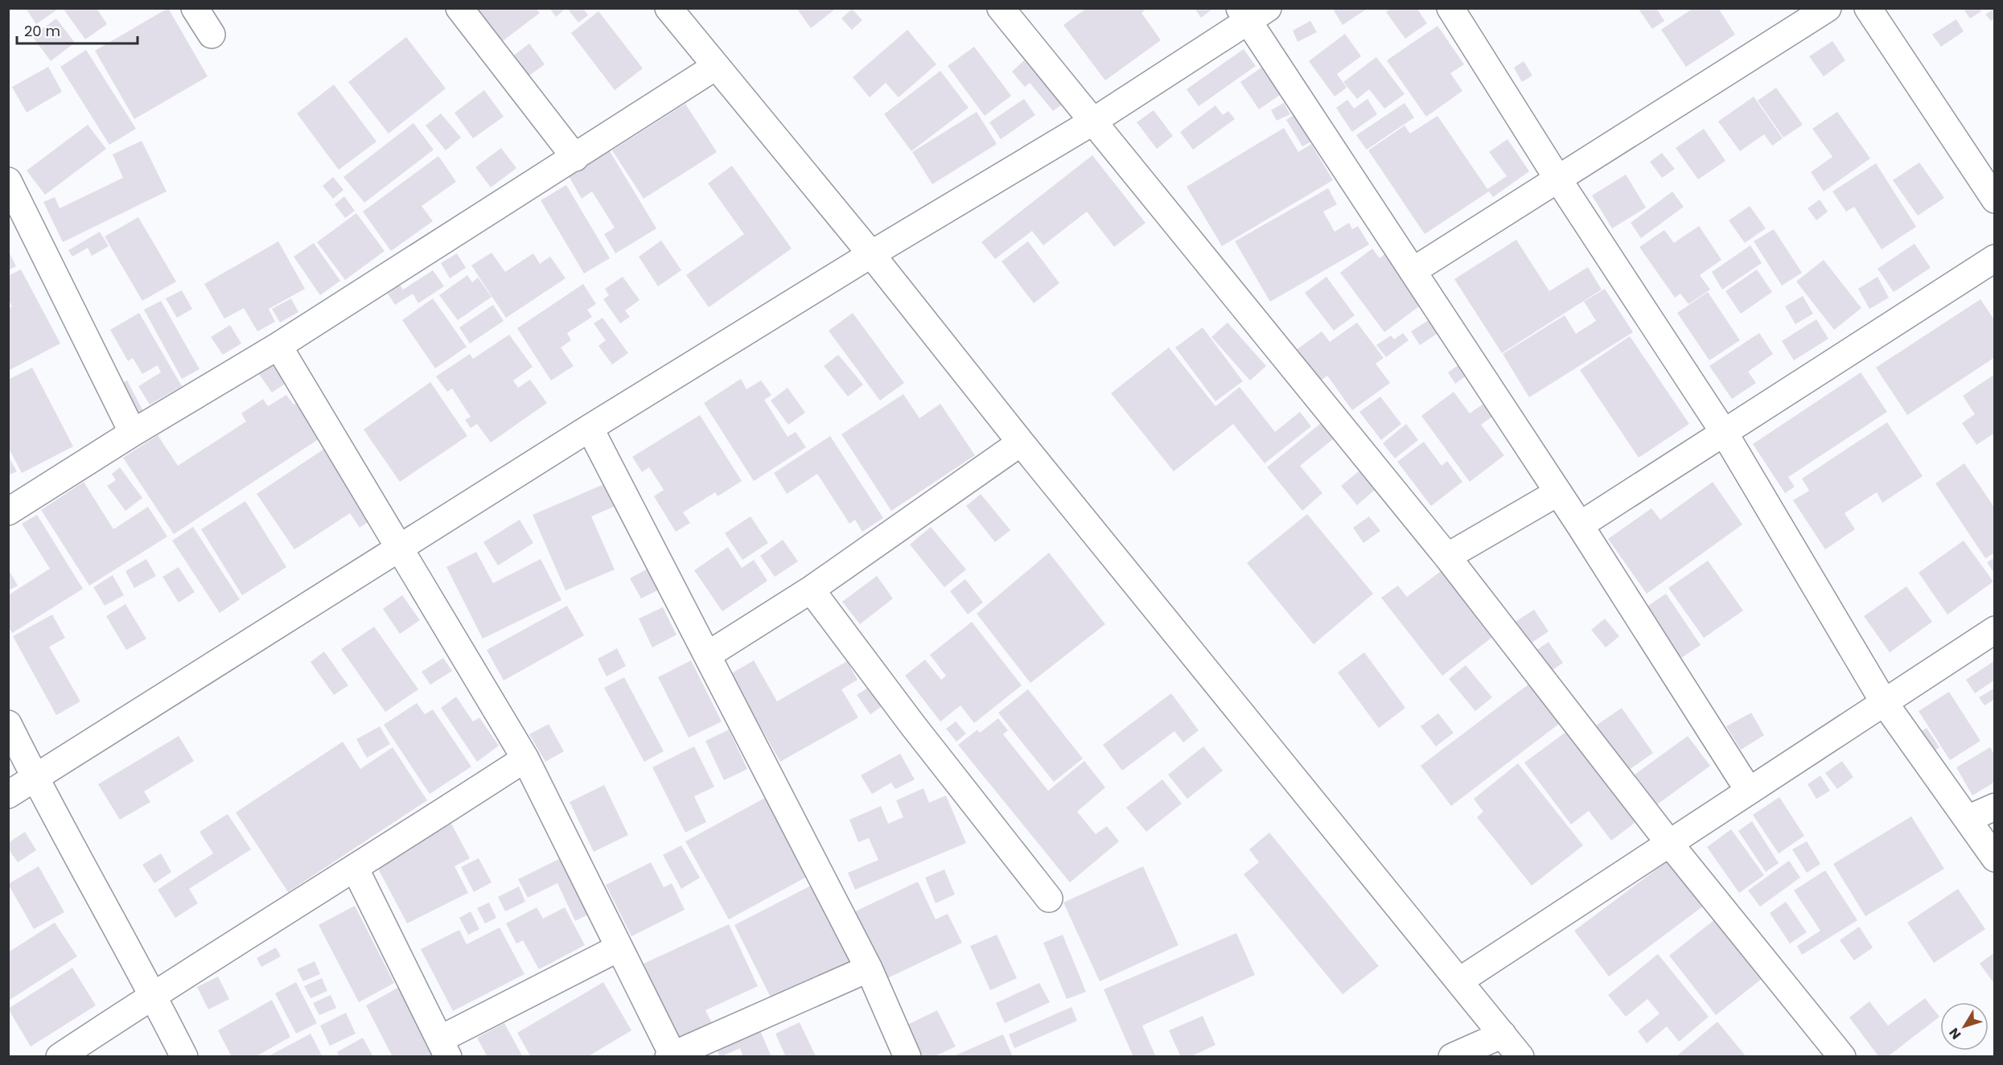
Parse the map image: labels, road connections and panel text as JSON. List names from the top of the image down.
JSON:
{
  "scale_bar": "20 m",
  "north": "bottom left"
}
